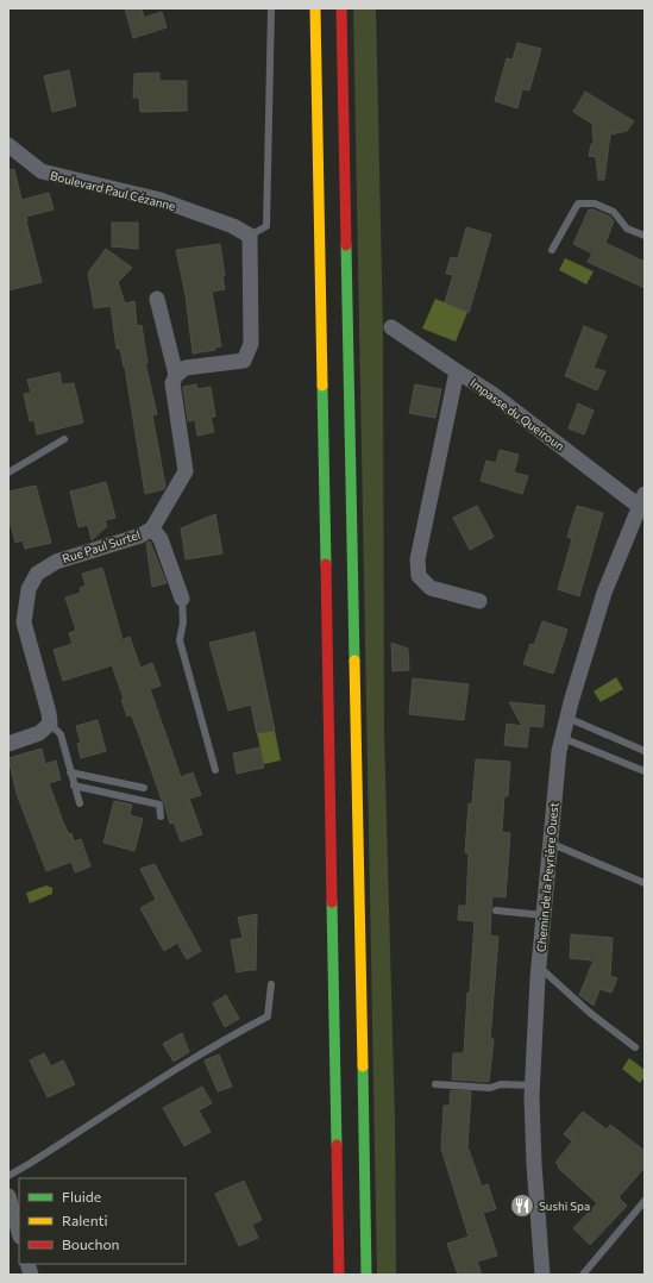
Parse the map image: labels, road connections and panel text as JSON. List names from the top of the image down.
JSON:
{
  "streets": {
    "street": [
      "Boulevard Paul Cézanne",
      "Impasse du Queiroun",
      "Rue Paul Surtel",
      "Chemin de la Peyrière Ouest"
    ]
  },
  "crossings": [
    ["Impasse du Queiroun", "Chemin de la Peyrière Ouest"]
  ],
  "places": {
    "restaurant": ["Sushi Spa"]
  },
  "legend": ["Fluide", "Ralenti", "Bouchon"]
}
